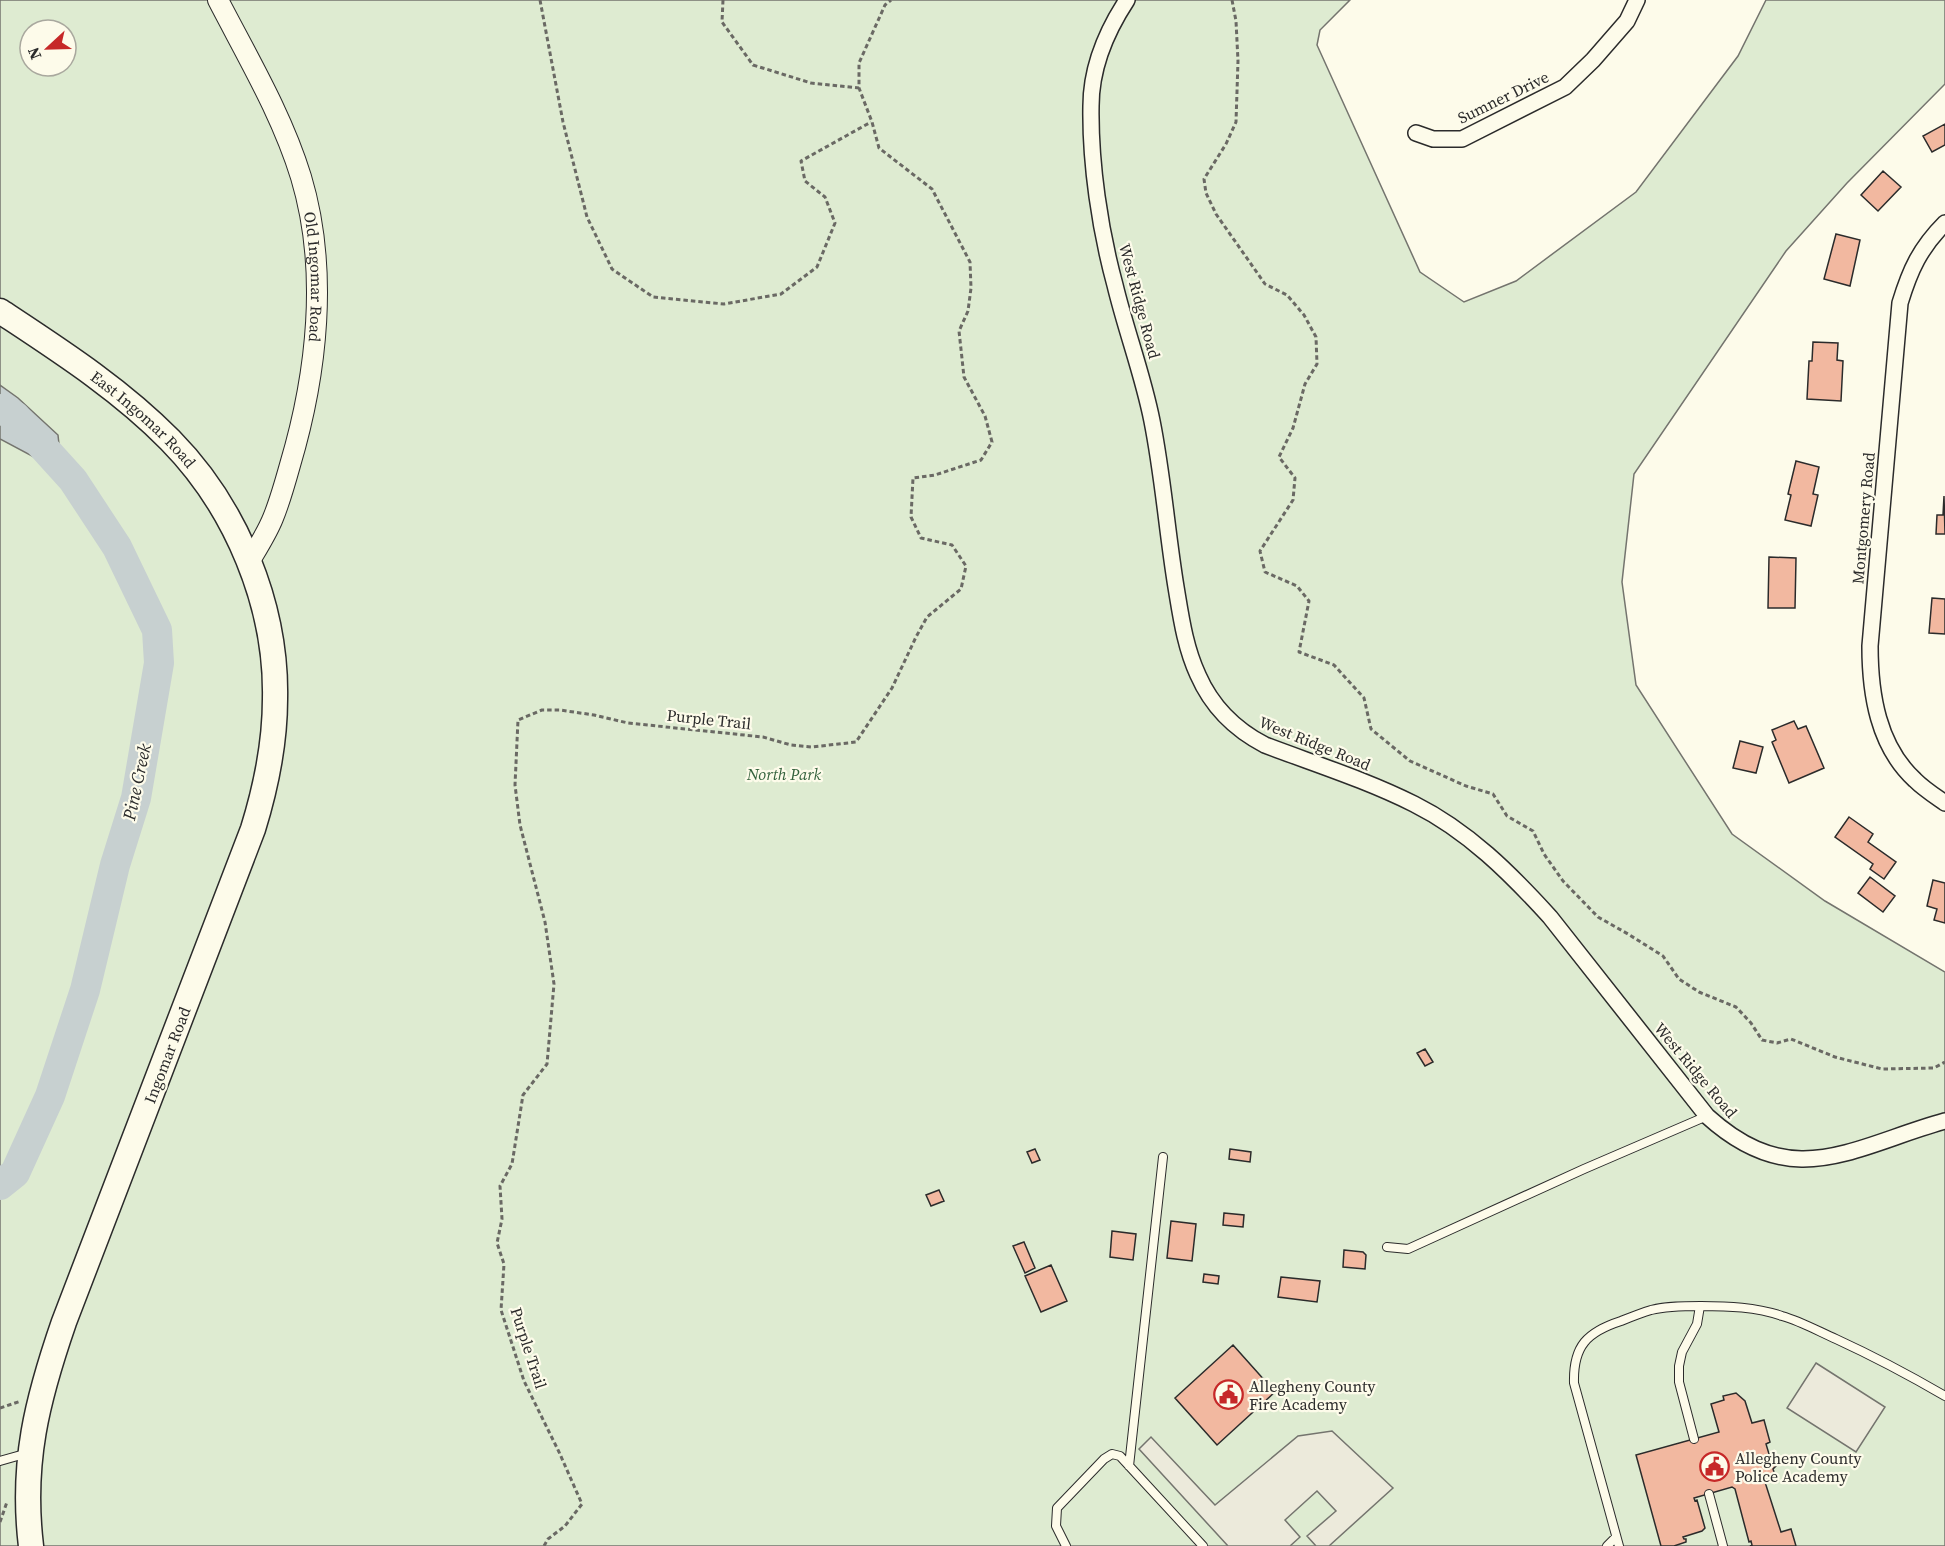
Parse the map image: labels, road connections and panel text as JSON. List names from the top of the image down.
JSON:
{
  "streets": {
    "main road": ["East Ingomar Road", "Ingomar Road"],
    "street": [
      "Sumner Drive",
      "Old Ingomar Road",
      "West Ridge Road",
      "Montgomery Road"
    ],
    "path": ["Purple Trail"]
  },
  "crossings": [
    ["Old Ingomar Road", "East Ingomar Road"],
    ["Old Ingomar Road", "Ingomar Road"],
    ["East Ingomar Road", "Ingomar Road"]
  ],
  "water": ["Pine Creek"],
  "parks": ["North Park"],
  "places": {
    "public building": ["Allegheny County Fire Academy", "Allegheny County Police Academy"]
  },
  "north": "left"
}
